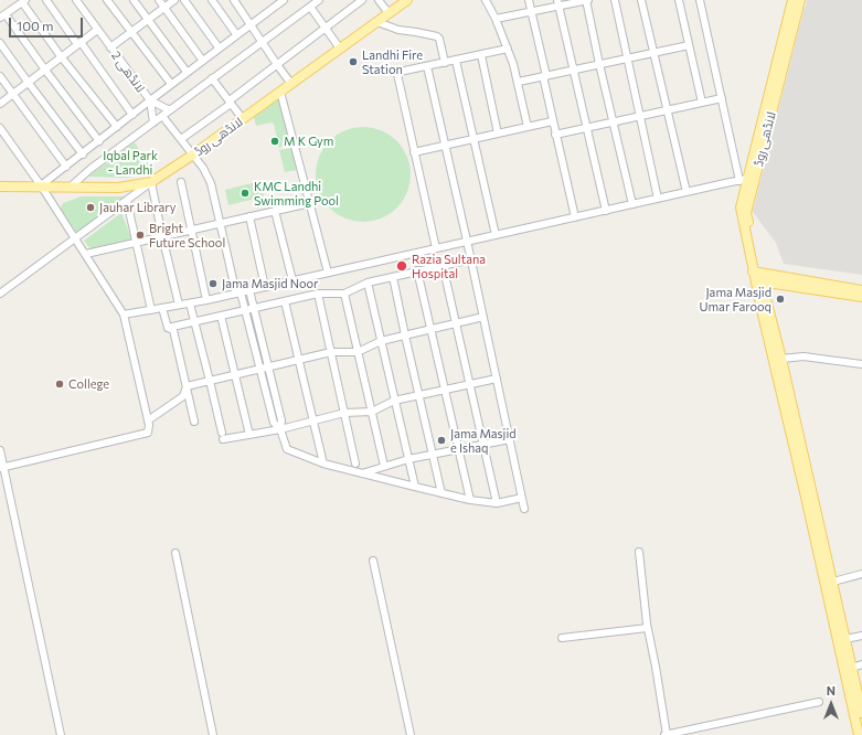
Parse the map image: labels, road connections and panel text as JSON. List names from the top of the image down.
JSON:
{
  "streets": {
    "main road": ["لانڈھی روڈ"],
    "street": ["لانڈھی 2"]
  },
  "parks": ["Iqbal Park - Landhi"],
  "places": [
    "Landhi Fire Station",
    "M K Gym",
    "KMC Landhi Swimming Pool",
    "Jauhar Library",
    "Bright Future School",
    "Razia Sultana Hospital",
    "Jama Masjid Noor",
    "Jama Masjid Umar Farooq",
    "College",
    "Jama Masjid e Ishaq"
  ],
  "scale_bar": "100 m",
  "north": "top"
}
